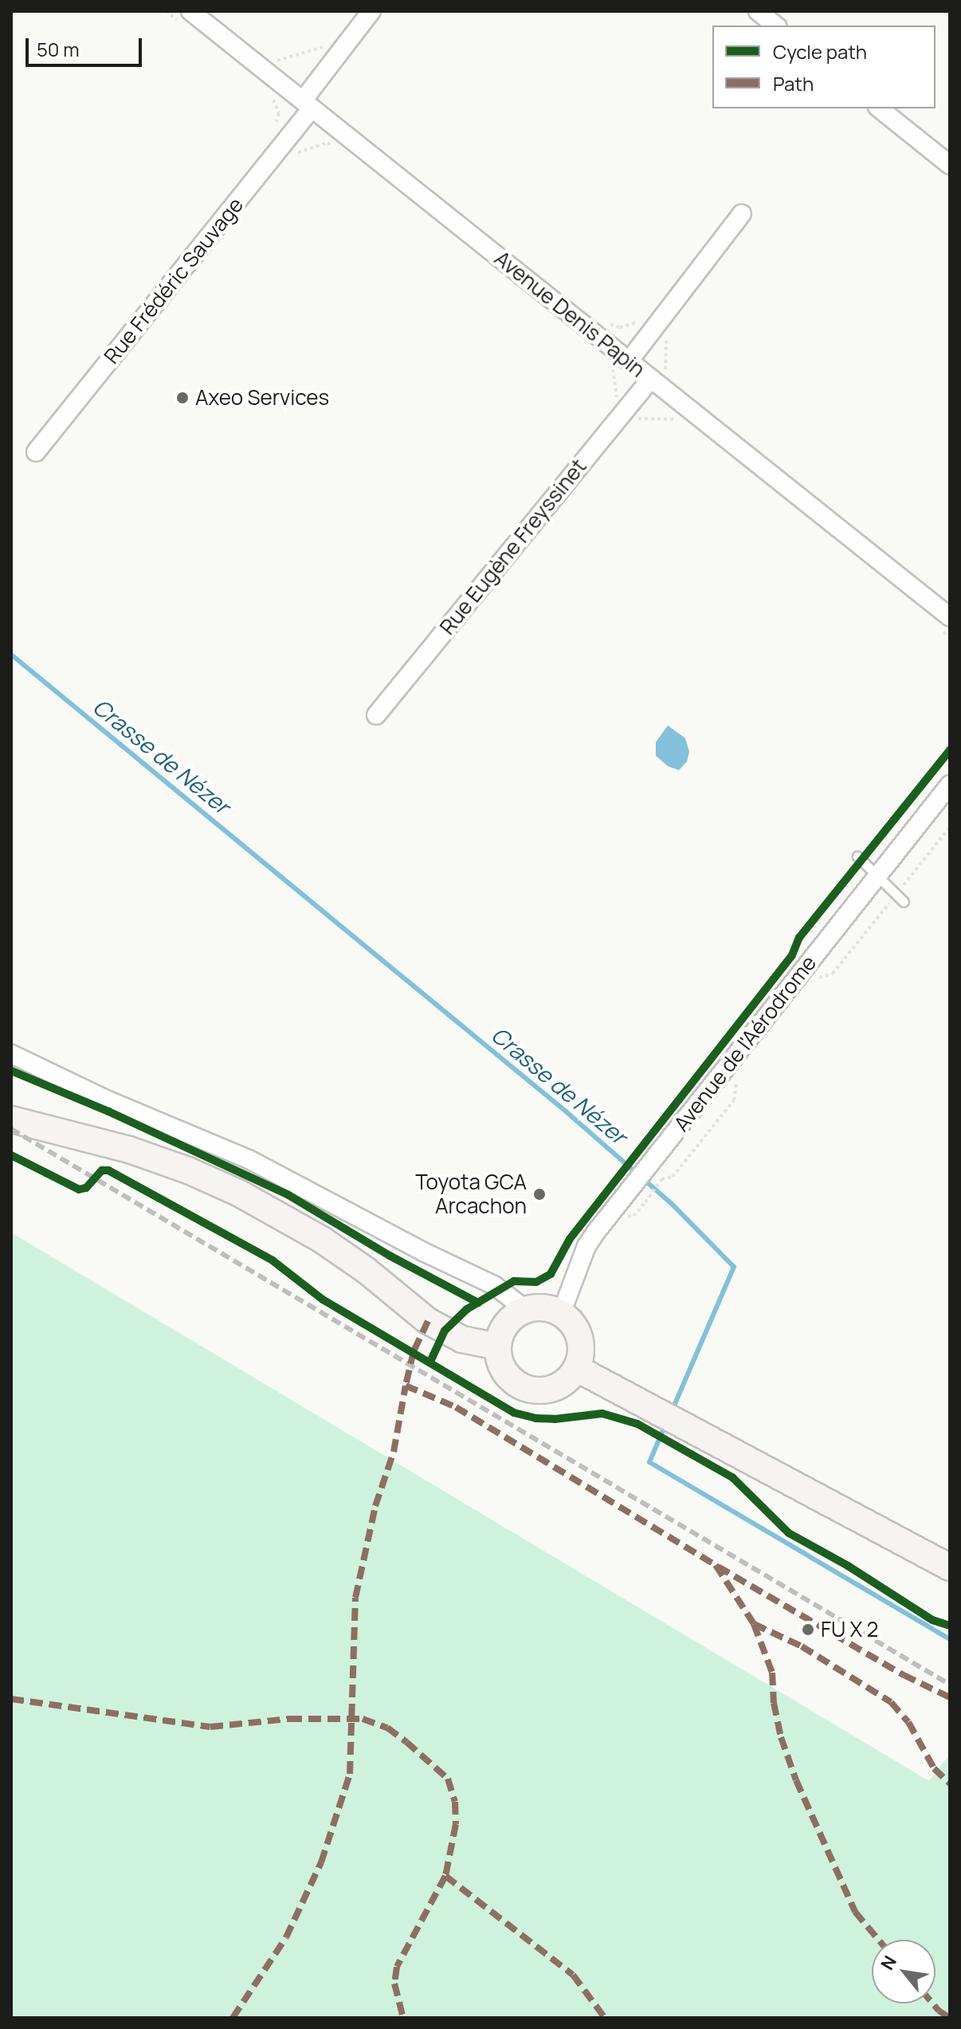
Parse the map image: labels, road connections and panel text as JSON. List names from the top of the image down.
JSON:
{
  "streets": {
    "street": [
      "Rue Frédéric Sauvage",
      "Avenue Denis Papin",
      "Rue Eugène Freyssinet",
      "Avenue de l'Aérodrome"
    ]
  },
  "crossings": [
    ["Rue Frédéric Sauvage", "Avenue Denis Papin"],
    ["Avenue Denis Papin", "Rue Eugène Freyssinet"]
  ],
  "water": ["Crasse de Nézer"],
  "places": ["Axeo Services", "Toyota GCA Arcachon", "FU X 2"],
  "legend": ["Cycle path", "Path"],
  "scale_bar": "50 m",
  "north": "top left"
}
